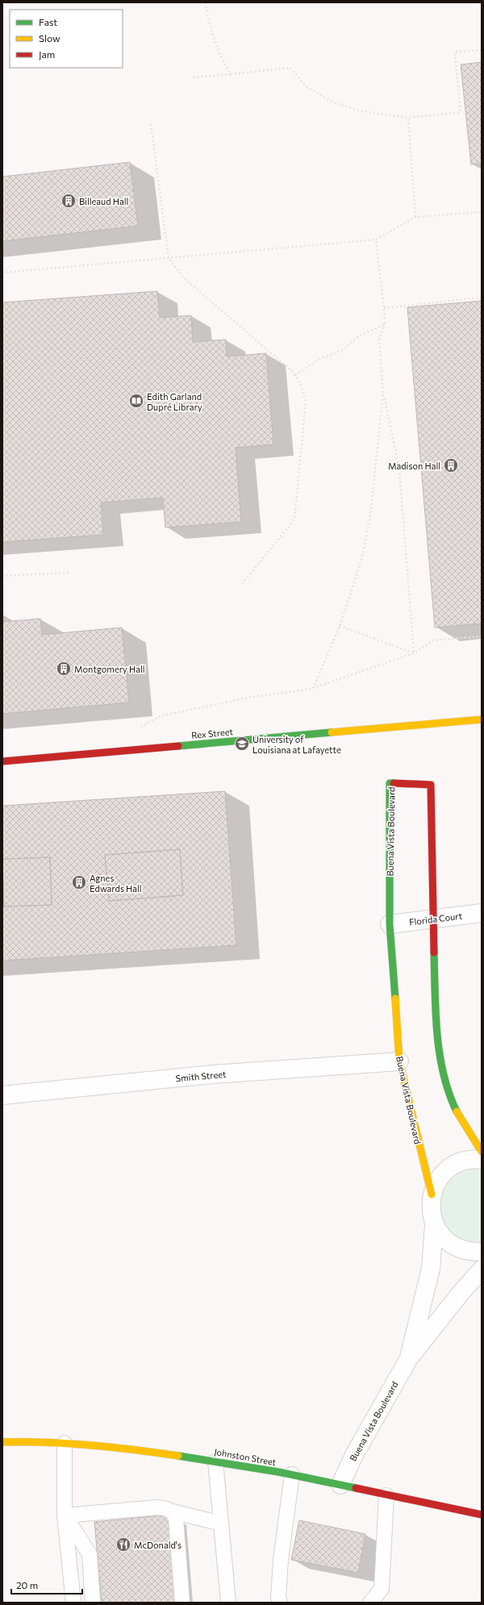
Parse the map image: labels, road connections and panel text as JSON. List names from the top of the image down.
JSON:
{
  "streets": {
    "street": [
      "Rex Street",
      "Buena Vista Boulevard",
      "Florida Court",
      "Smith Street",
      "Johnston Street"
    ]
  },
  "crossings": [
    ["Buena Vista Boulevard", "Florida Court"],
    ["Buena Vista Boulevard", "Smith Street"],
    ["Buena Vista Boulevard", "Johnston Street"]
  ],
  "places": {
    "building": [
      "Billeaud Hall",
      "Madison Hall",
      "Montgomery Hall",
      "Agnes Edwards Hall"
    ],
    "library": ["Edith Garland Dupré Library"],
    "school or university": ["University of Louisiana at Lafayette"],
    "restaurant": ["McDonald's"]
  },
  "legend": ["Fast", "Slow", "Jam"],
  "scale_bar": "20 m"
}
